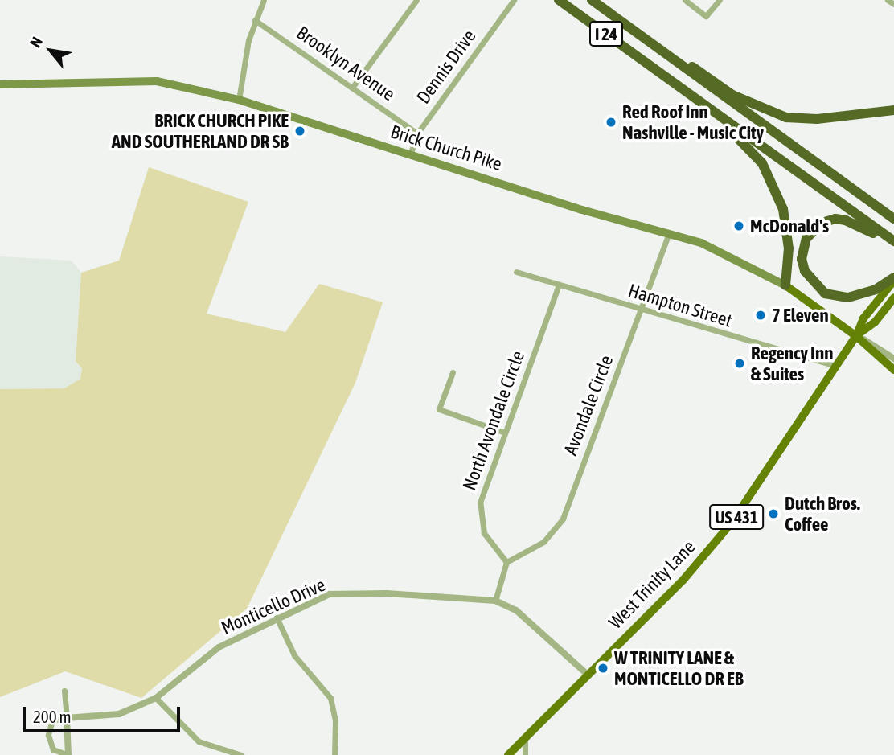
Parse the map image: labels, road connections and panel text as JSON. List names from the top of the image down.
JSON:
{
  "streets": {
    "highway": ["I 24"],
    "main road": ["Brick Church Pike", "US 431", "West Trinity Lane"],
    "street": [
      "Brooklyn Avenue",
      "Dennis Drive",
      "Hampton Street",
      "Avondale Circle",
      "North Avondale Circle",
      "Monticello Drive"
    ]
  },
  "crossings": [
    ["Brooklyn Avenue", "Dennis Drive"],
    ["Dennis Drive", "Brick Church Pike"],
    ["Brick Church Pike", "Avondale Circle"],
    ["Brick Church Pike", "West Trinity Lane"],
    ["Hampton Street", "Avondale Circle"],
    ["Hampton Street", "North Avondale Circle"],
    ["Hampton Street", "West Trinity Lane"],
    ["Avondale Circle", "North Avondale Circle"],
    ["West Trinity Lane", "Monticello Drive"]
  ],
  "places": [
    "Red Roof Inn Nashville - Music City",
    "BRICK CHURCH PIKE AND SOUTHERLAND DR SB",
    "McDonald's",
    "7 Eleven",
    "Regency Inn & Suites",
    "Dutch Bros. Coffee",
    "W TRINITY LANE & MONTICELLO DR EB"
  ],
  "scale_bar": "200 m",
  "north": "top left"
}
